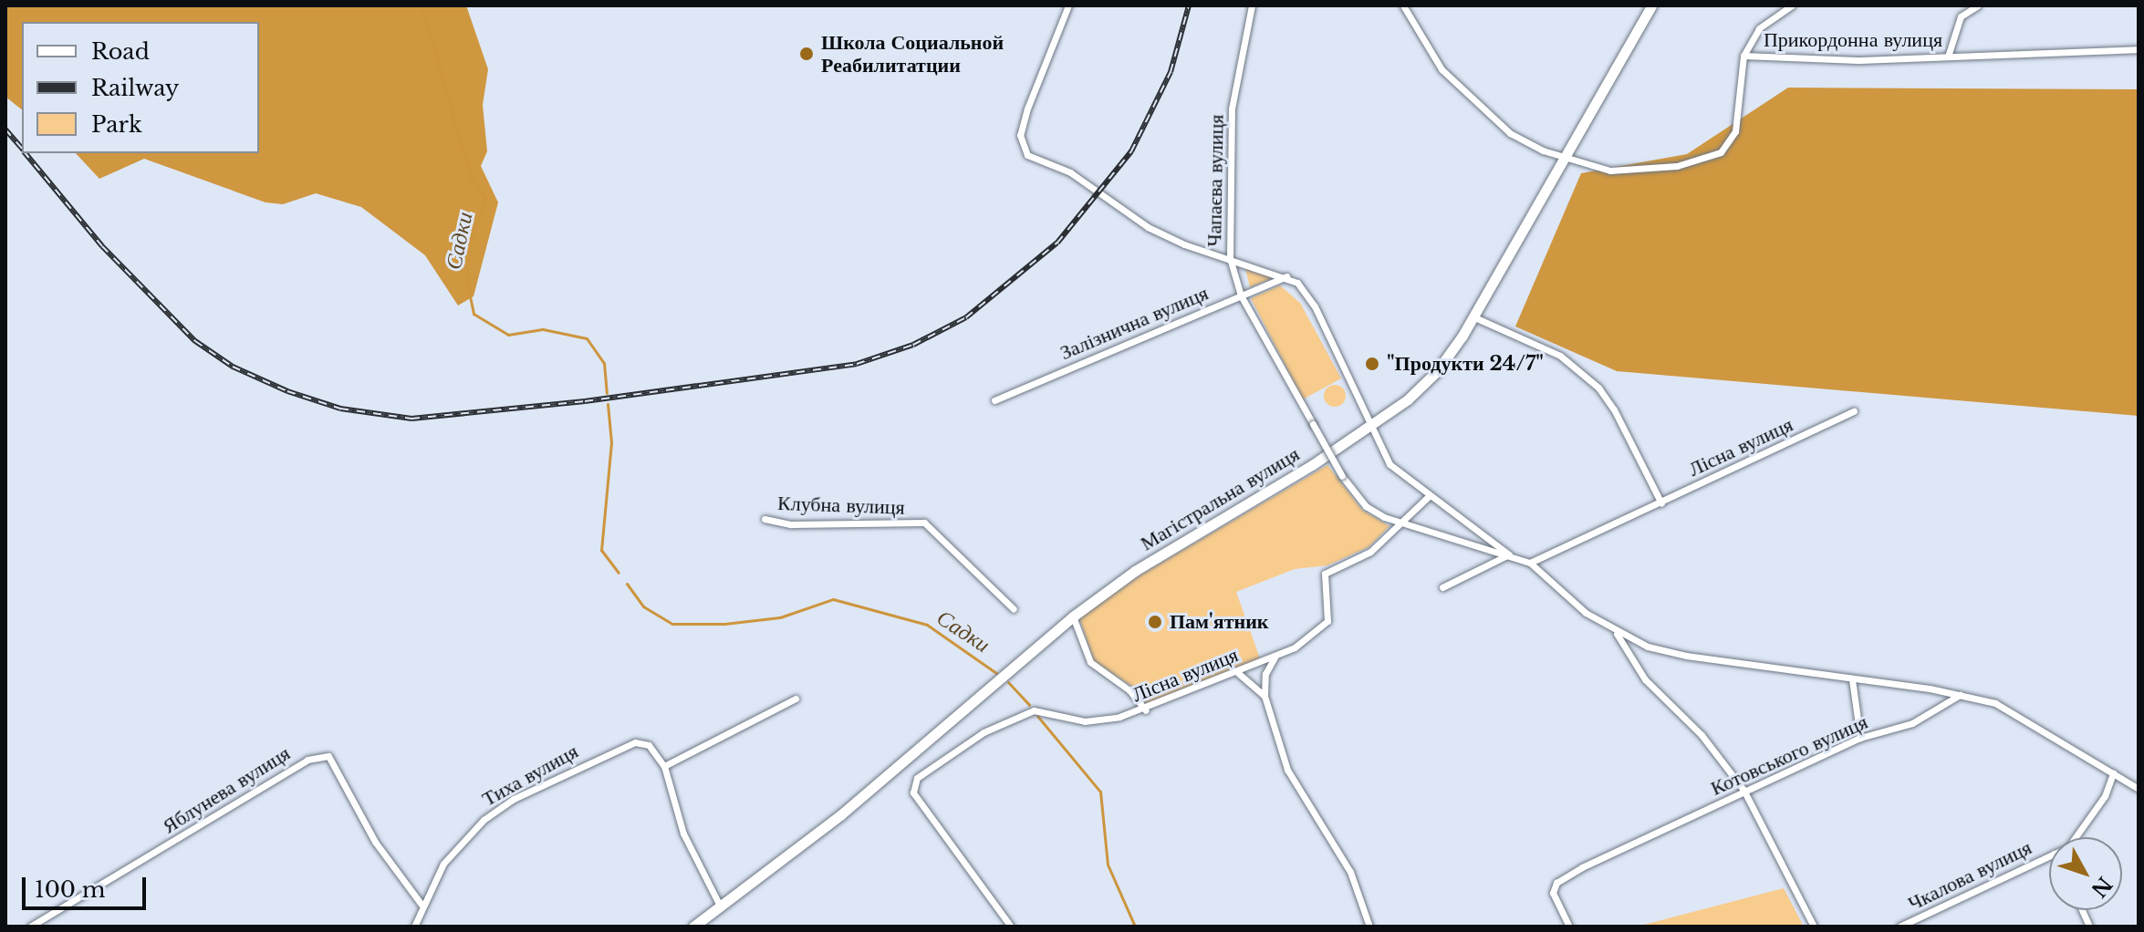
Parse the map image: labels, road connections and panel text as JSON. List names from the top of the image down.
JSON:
{
  "streets": {
    "main road": ["Магістральна вулиця"],
    "street": [
      "Прикордонна вулиця",
      "Чапаєва вулиця",
      "Залізнична вулиця",
      "Лісна вулиця",
      "Клубна вулиця",
      "Котовського вулиця",
      "Тиха вулиця",
      "Яблунева вулиця",
      "Чкалова вулиця"
    ]
  },
  "crossings": [
    ["Прикордонна вулиця", "Магістральна вулиця"],
    ["Чапаєва вулиця", "Залізнична вулиця"],
    ["Чапаєва вулиця", "Лісна вулиця"],
    ["Тиха вулиця", "Яблунева вулиця"]
  ],
  "water": ["Садки"],
  "places": ["Школа Социальной Реабилитатции", "\"Продукти 24/7\"", "Пам'ятник"],
  "legend": ["Road", "Railway", "Park"],
  "scale_bar": "100 m",
  "north": "bottom right"
}
